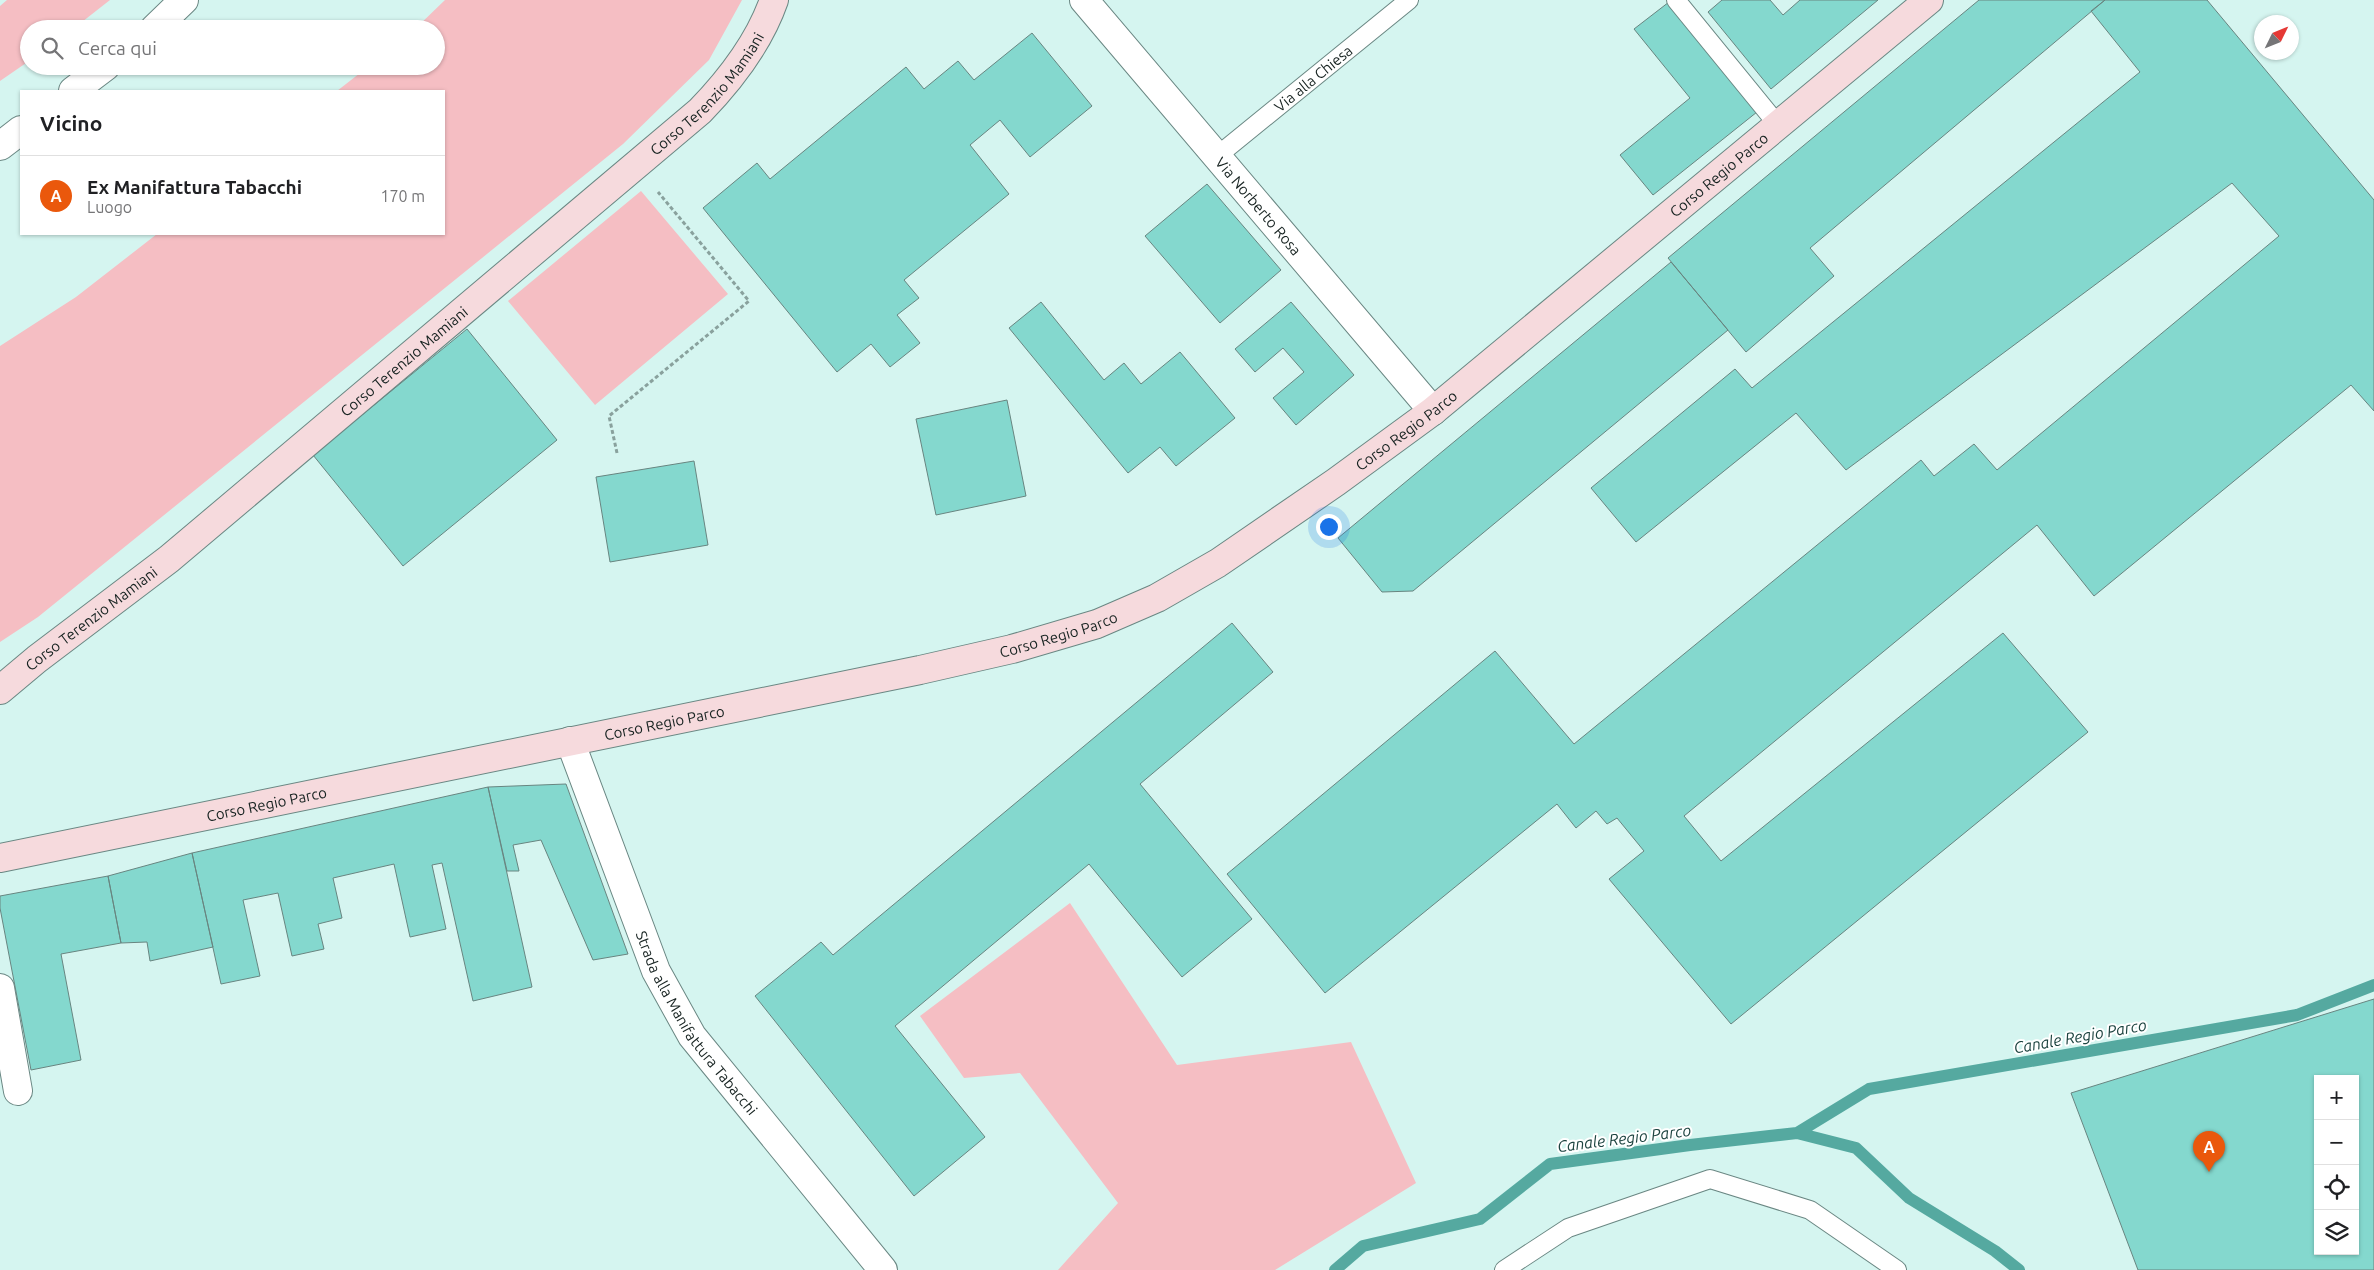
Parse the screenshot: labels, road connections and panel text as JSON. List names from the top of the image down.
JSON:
{
  "streets": {
    "street": [
      "Corso Terenzio Mamiani",
      "Corso Regio Parco",
      "Via Norberto Rosa",
      "Strada alla Manifattura Tabacchi"
    ],
    "lane": ["Via alla Chiesa"]
  },
  "crossings": [
    ["Via alla Chiesa", "Via Norberto Rosa"],
    ["Corso Regio Parco", "Via Norberto Rosa"],
    ["Corso Regio Parco", "Strada alla Manifattura Tabacchi"]
  ],
  "water": ["Canale Regio Parco"],
  "north": "top right",
  "page": {
    "search": "Cerca qui",
    "heading": "Vicino",
    "list": [
      {
        "mark": "A",
        "name": "Ex Manifattura Tabacchi",
        "note": "Luogo",
        "value": "170 m"
      }
    ],
    "map_buttons": ["+", "−"],
    "pins": "A"
  }
}
